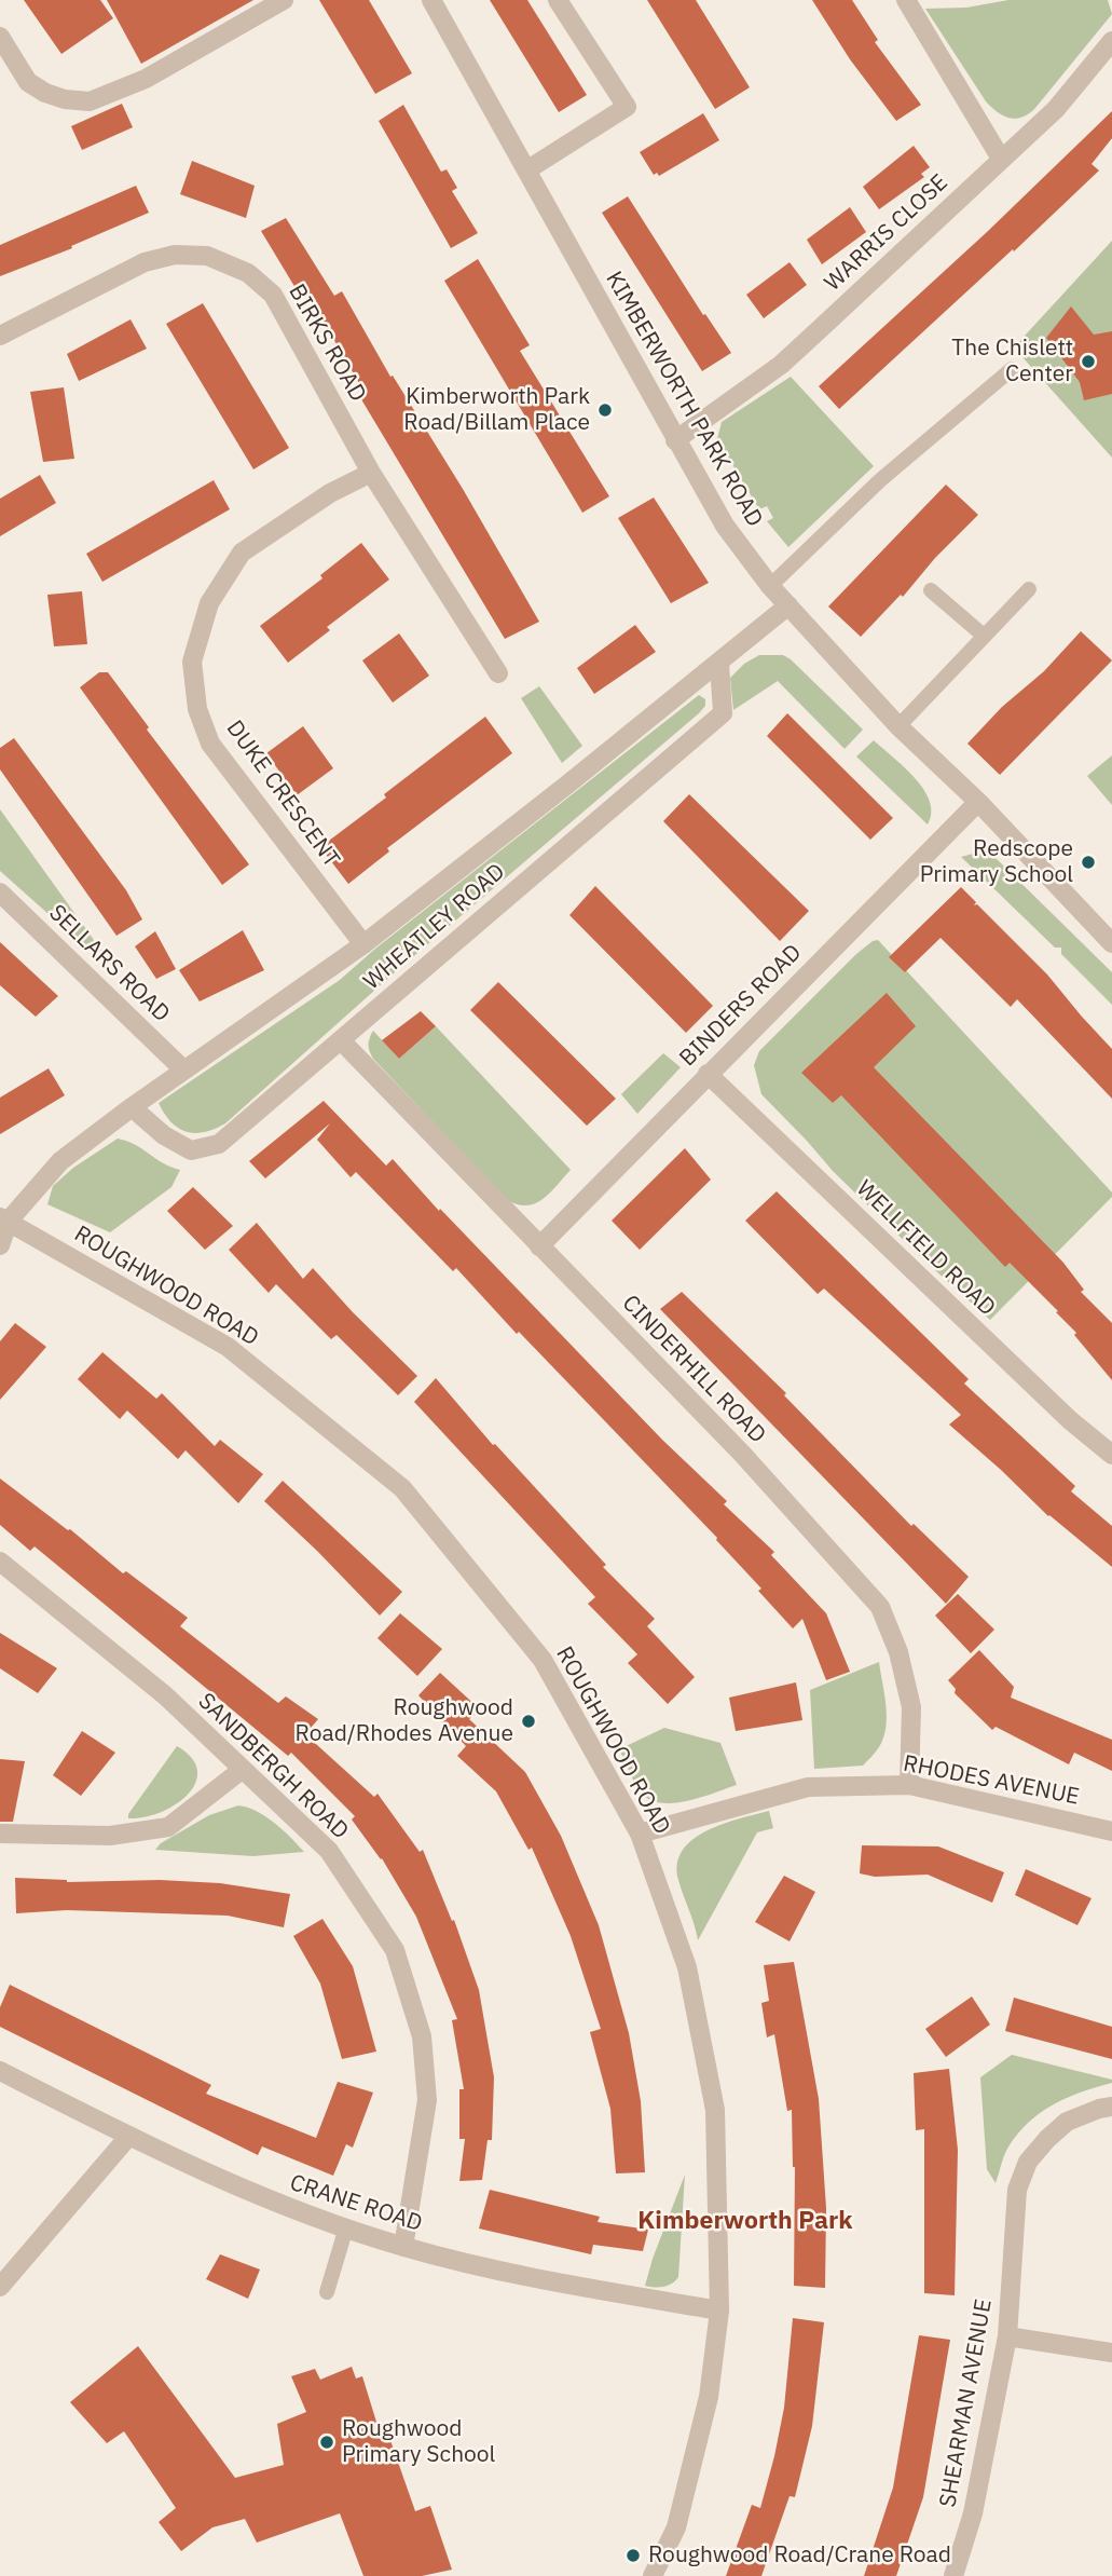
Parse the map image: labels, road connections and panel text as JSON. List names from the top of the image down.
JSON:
{
  "streets": {
    "street": [
      "WARRIS CLOSE",
      "BIRKS ROAD",
      "KIMBERWORTH PARK ROAD",
      "DUKE CRESCENT",
      "WHEATLEY ROAD",
      "SELLARS ROAD",
      "BINDERS ROAD",
      "WELLFIELD ROAD",
      "ROUGHWOOD ROAD",
      "CINDERHILL ROAD",
      "SANDBERGH ROAD",
      "RHODES AVENUE",
      "CRANE ROAD",
      "SHEARMAN AVENUE"
    ]
  },
  "crossings": [
    ["WARRIS CLOSE", "KIMBERWORTH PARK ROAD"],
    ["BIRKS ROAD", "DUKE CRESCENT"],
    ["KIMBERWORTH PARK ROAD", "WHEATLEY ROAD"],
    ["KIMBERWORTH PARK ROAD", "BINDERS ROAD"],
    ["DUKE CRESCENT", "WHEATLEY ROAD"],
    ["WHEATLEY ROAD", "SELLARS ROAD"],
    ["WHEATLEY ROAD", "ROUGHWOOD ROAD"],
    ["WHEATLEY ROAD", "CINDERHILL ROAD"],
    ["BINDERS ROAD", "WELLFIELD ROAD"],
    ["BINDERS ROAD", "CINDERHILL ROAD"],
    ["ROUGHWOOD ROAD", "RHODES AVENUE"],
    ["ROUGHWOOD ROAD", "CRANE ROAD"],
    ["CINDERHILL ROAD", "RHODES AVENUE"],
    ["SANDBERGH ROAD", "CRANE ROAD"]
  ],
  "districts": ["Kimberworth Park"],
  "places": [
    "The Chislett Center",
    "Kimberworth Park Road/Billam Place",
    "Redscope Primary School",
    "Roughwood Road/Rhodes Avenue",
    "Roughwood Primary School",
    "Roughwood Road/Crane Road"
  ]
}
